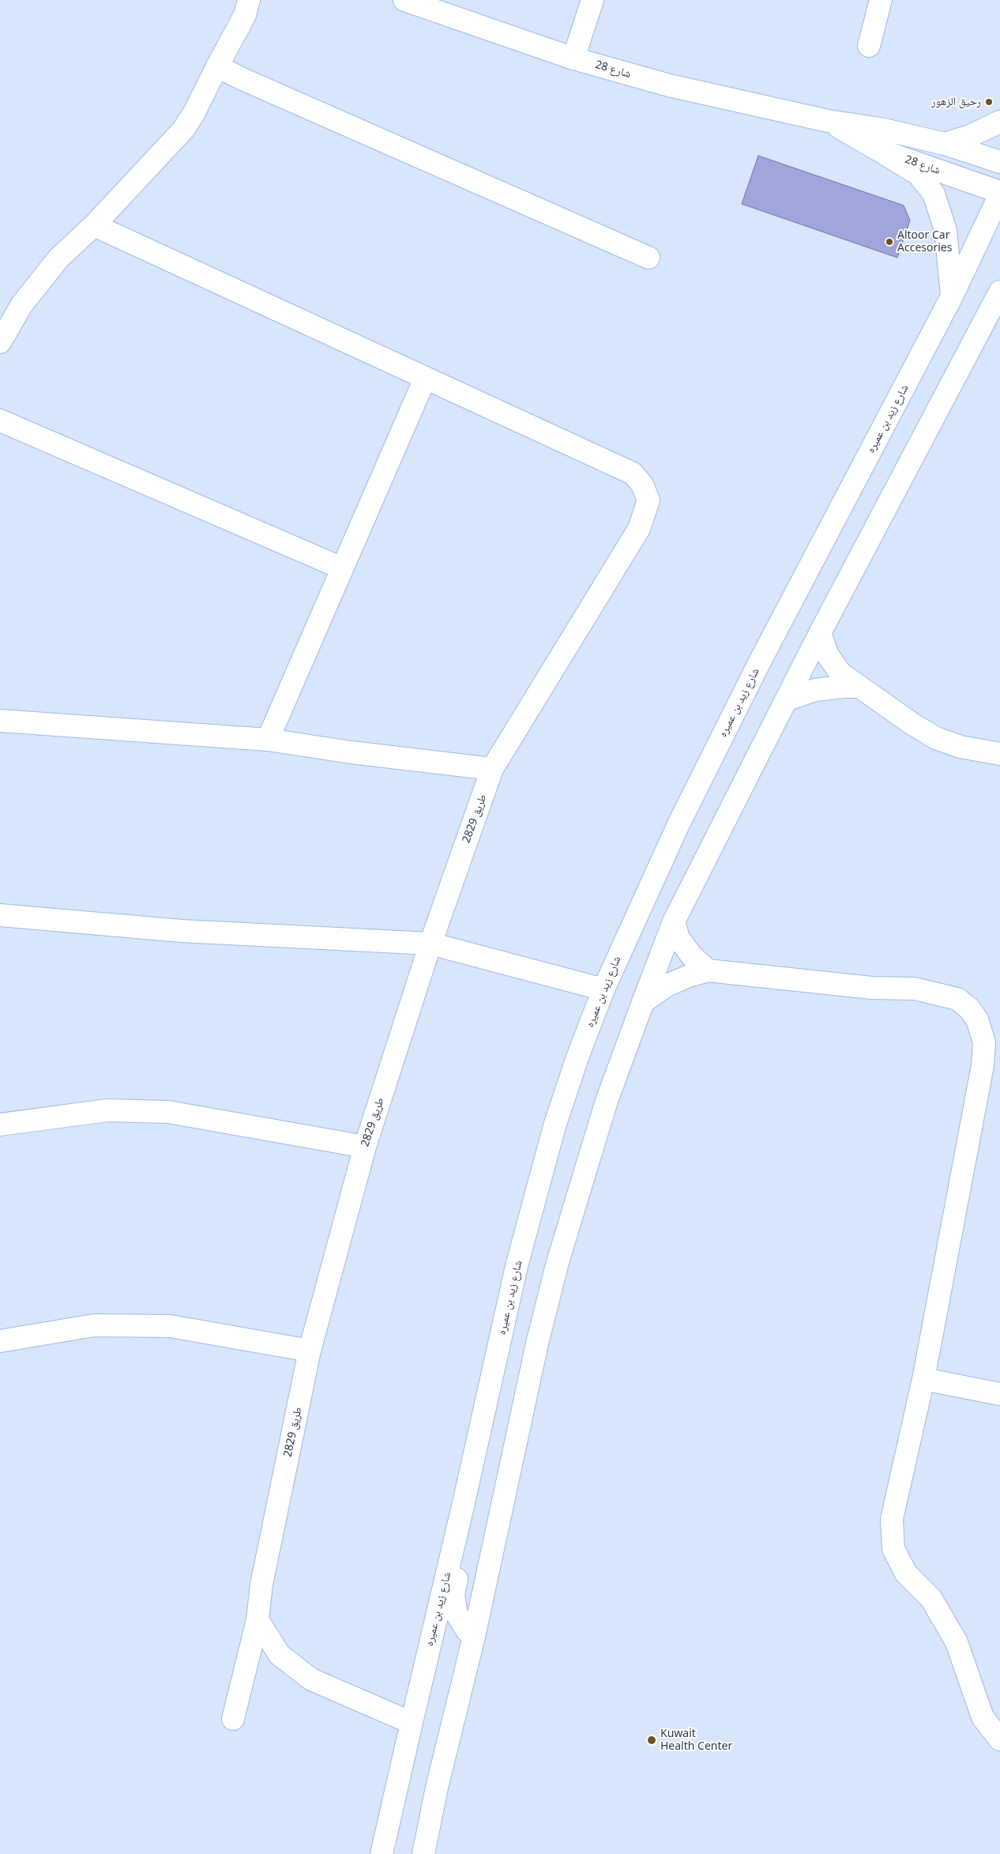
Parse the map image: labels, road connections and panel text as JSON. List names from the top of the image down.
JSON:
{
  "streets": {
    "street": ["شارع 28", "شارع زيد بن عميره", "طريق 2829"]
  },
  "crossings": [
    ["شارع 28", "شارع زيد بن عميره"]
  ],
  "places": ["رحيق الزهور", "Altoor Car Accesories", "Kuwait Health Center"]
}
